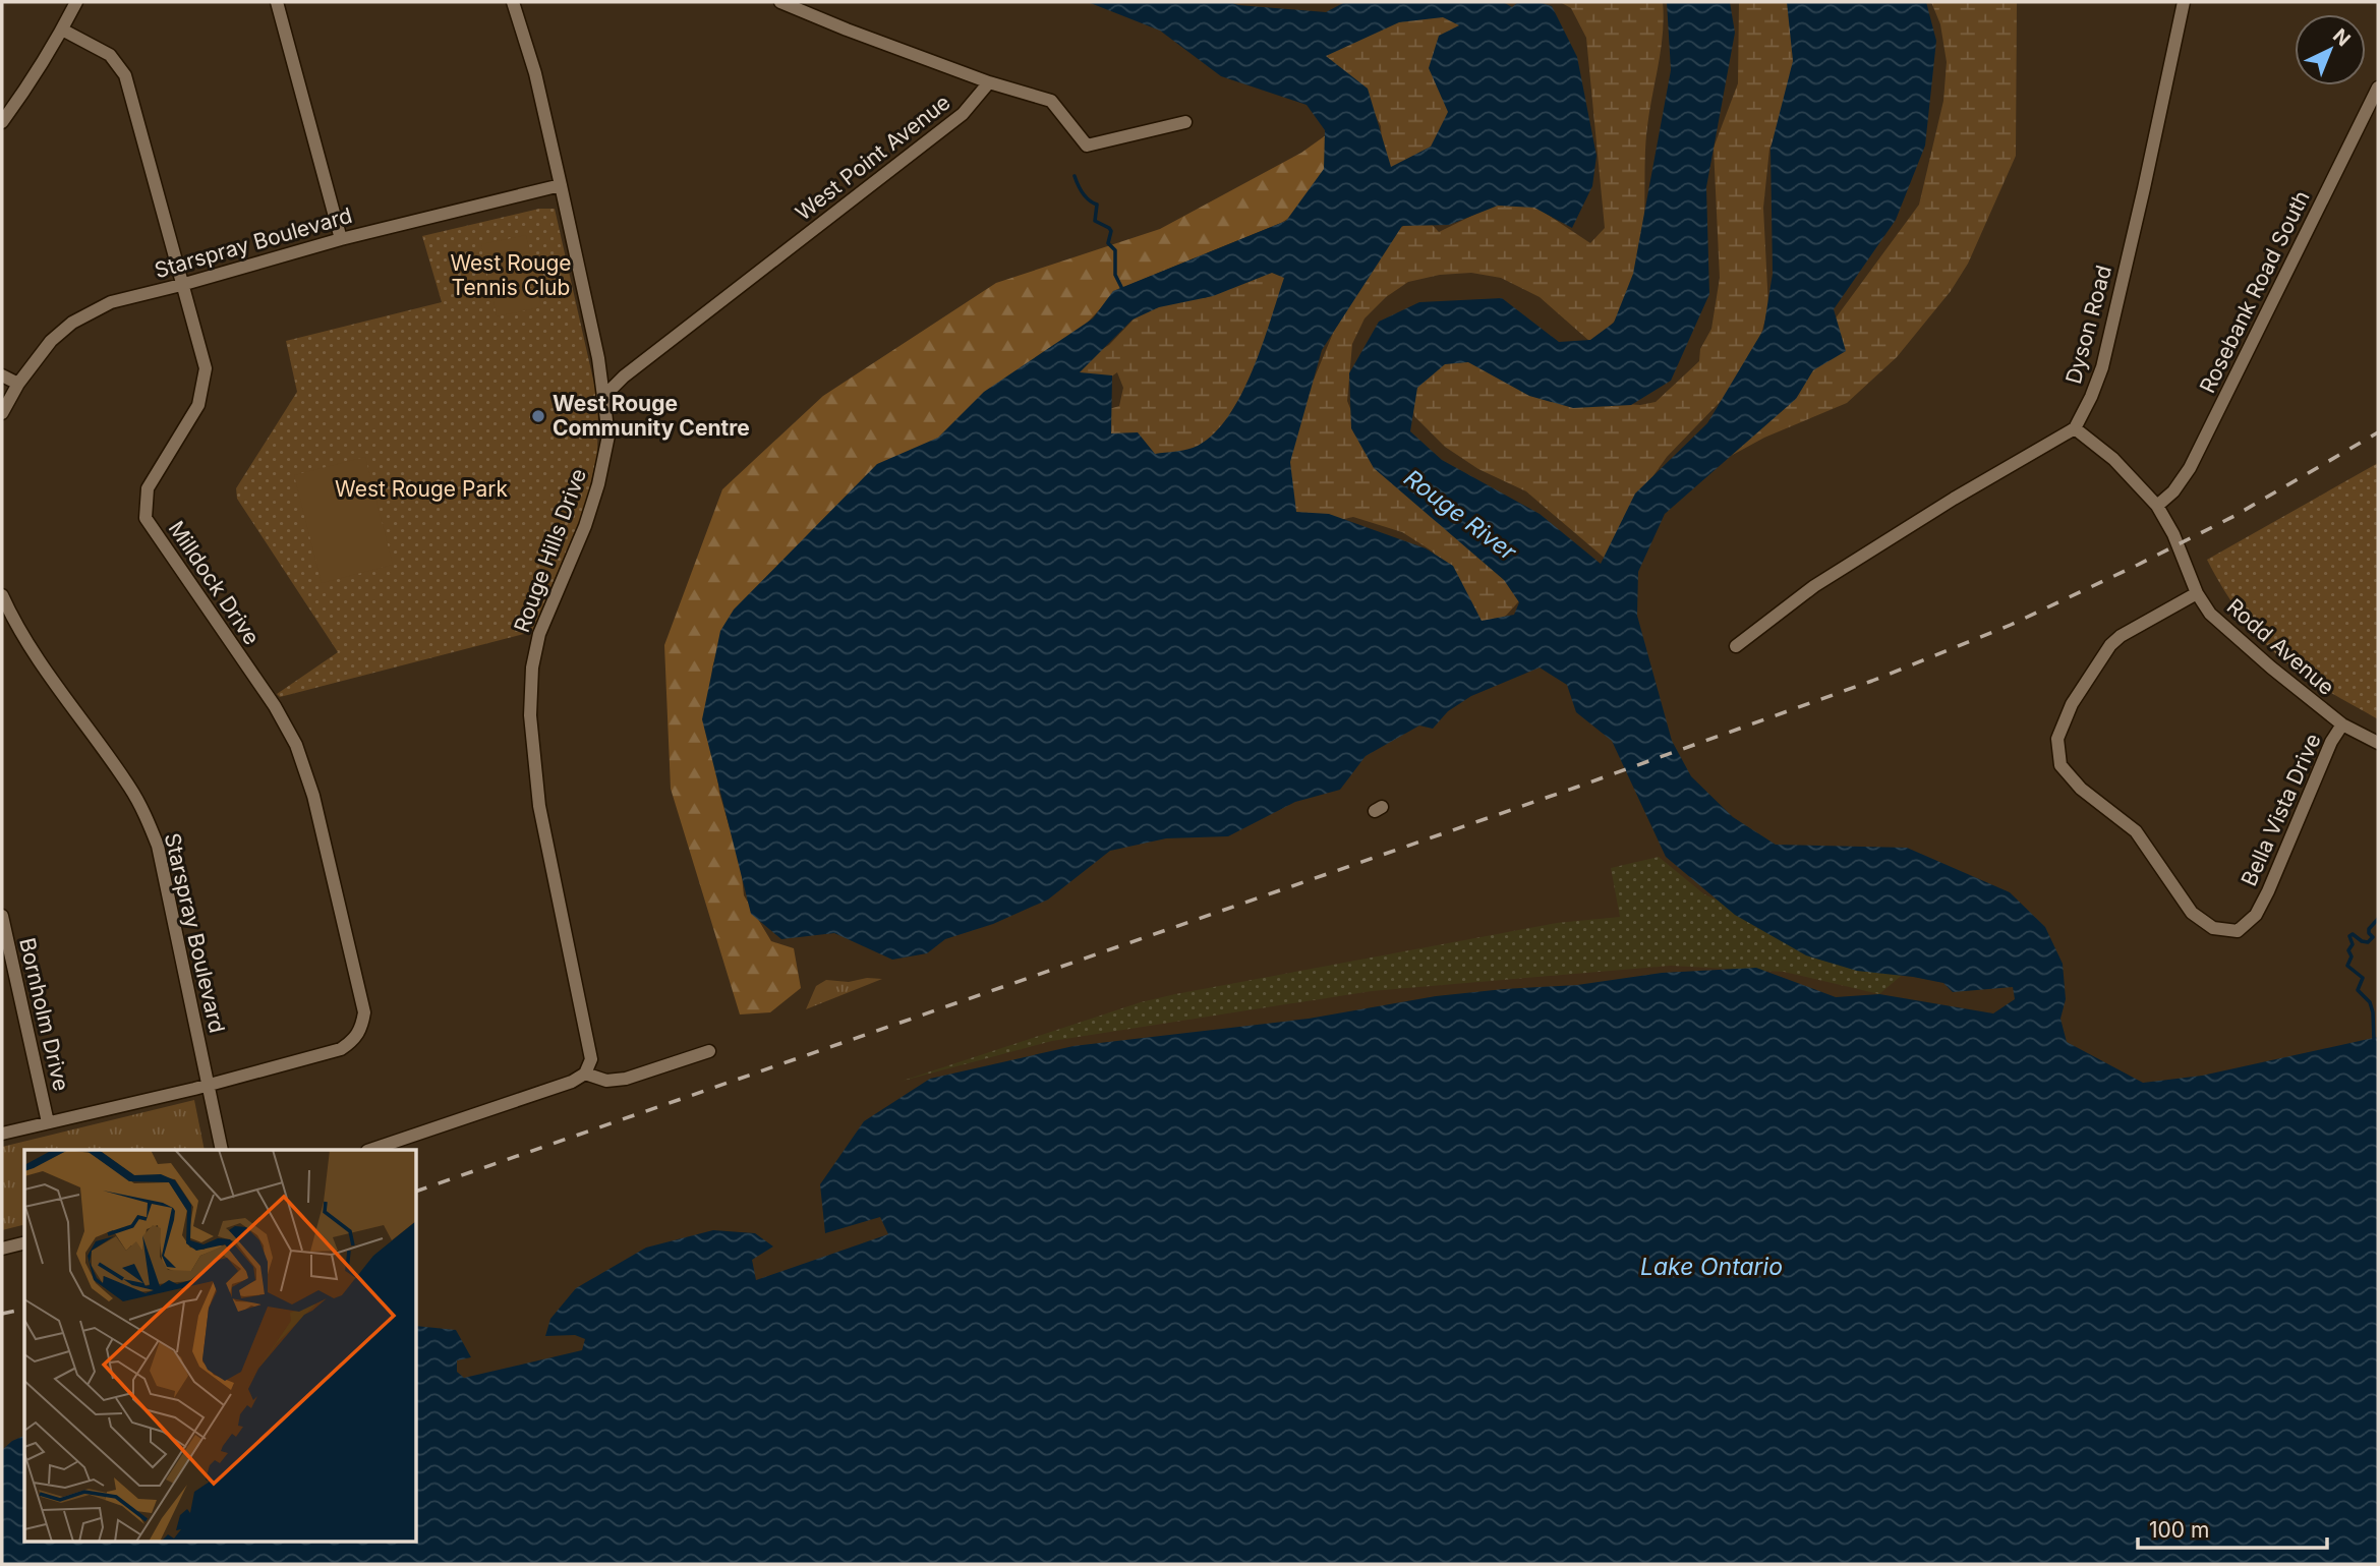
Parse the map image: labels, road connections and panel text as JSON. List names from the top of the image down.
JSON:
{
  "streets": {
    "street": [
      "West Point Avenue",
      "Starspray Boulevard",
      "Rosebank Road South",
      "Dyson Road",
      "Rouge Hills Drive",
      "Milldock Drive",
      "Rodd Avenue",
      "Bella Vista Drive",
      "Bornholm Drive"
    ]
  },
  "crossings": [
    ["West Point Avenue", "Rouge Hills Drive"],
    ["Starspray Boulevard", "Rouge Hills Drive"],
    ["Starspray Boulevard", "Milldock Drive"],
    ["Rosebank Road South", "Rodd Avenue"],
    ["Dyson Road", "Rodd Avenue"],
    ["Milldock Drive", "Bornholm Drive"],
    ["Rodd Avenue", "Bella Vista Drive"]
  ],
  "water": ["Rouge River", "Lake Ontario"],
  "parks": ["West Rouge Tennis Club", "West Rouge Park"],
  "places": ["West Rouge Community Centre"],
  "scale_bar": "100 m",
  "north": "top right"
}
